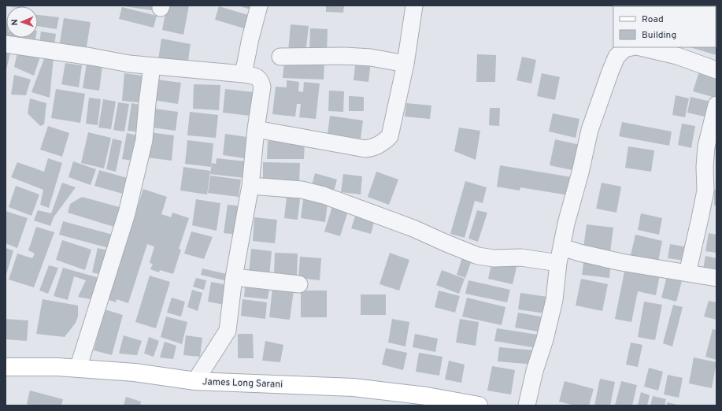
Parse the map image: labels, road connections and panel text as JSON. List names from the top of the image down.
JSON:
{
  "streets": {
    "main road": ["James Long Sarani"]
  },
  "legend": ["Road", "Building"],
  "north": "left"
}
